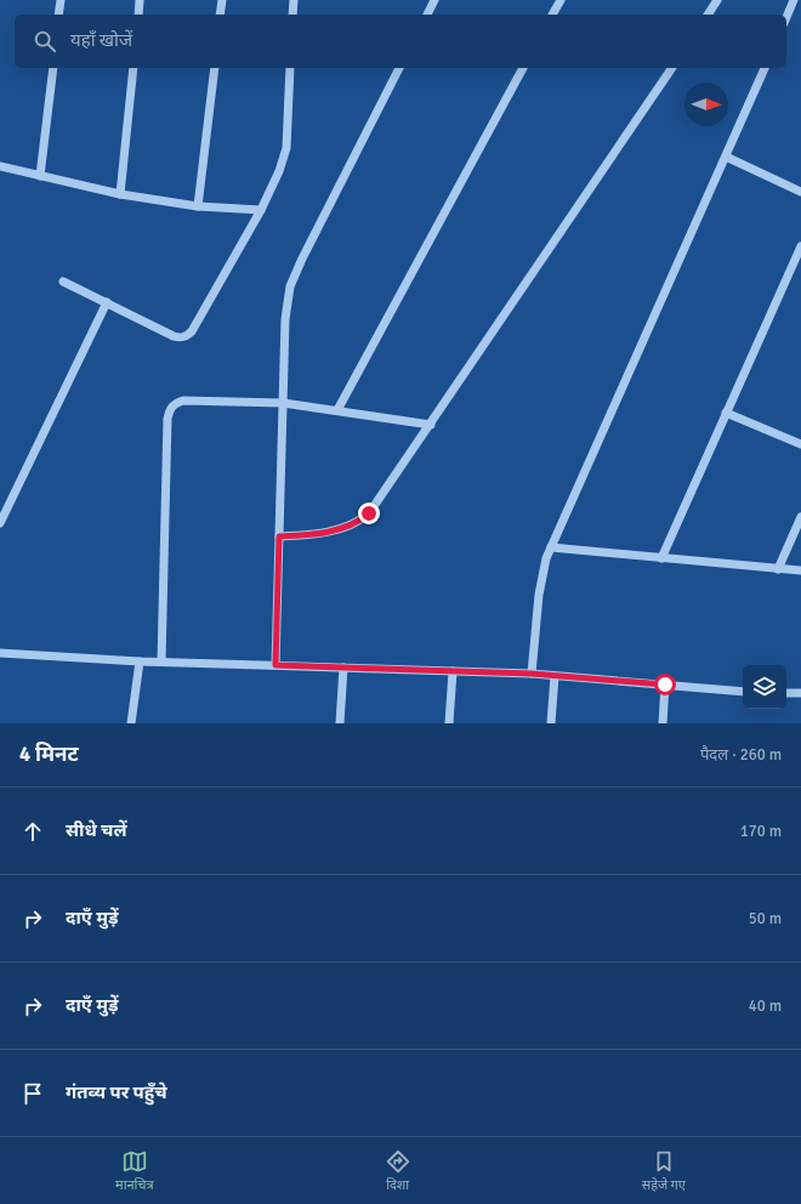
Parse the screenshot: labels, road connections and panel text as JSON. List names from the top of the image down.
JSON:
{
  "north": "right",
  "page": {
    "search": "यहाँ खोजें",
    "heading": ["4 मिनट", "पैदल · 260 m"],
    "list": [
      ["सीधे चलें", "170 m"],
      ["दाएँ मुड़ें", "50 m"],
      ["दाएँ मुड़ें", "40 m"],
      "गंतव्य पर पहुँचे"
    ],
    "nav": ["मानचित्र", "दिशा", "सहेजे गए"]
  }
}
